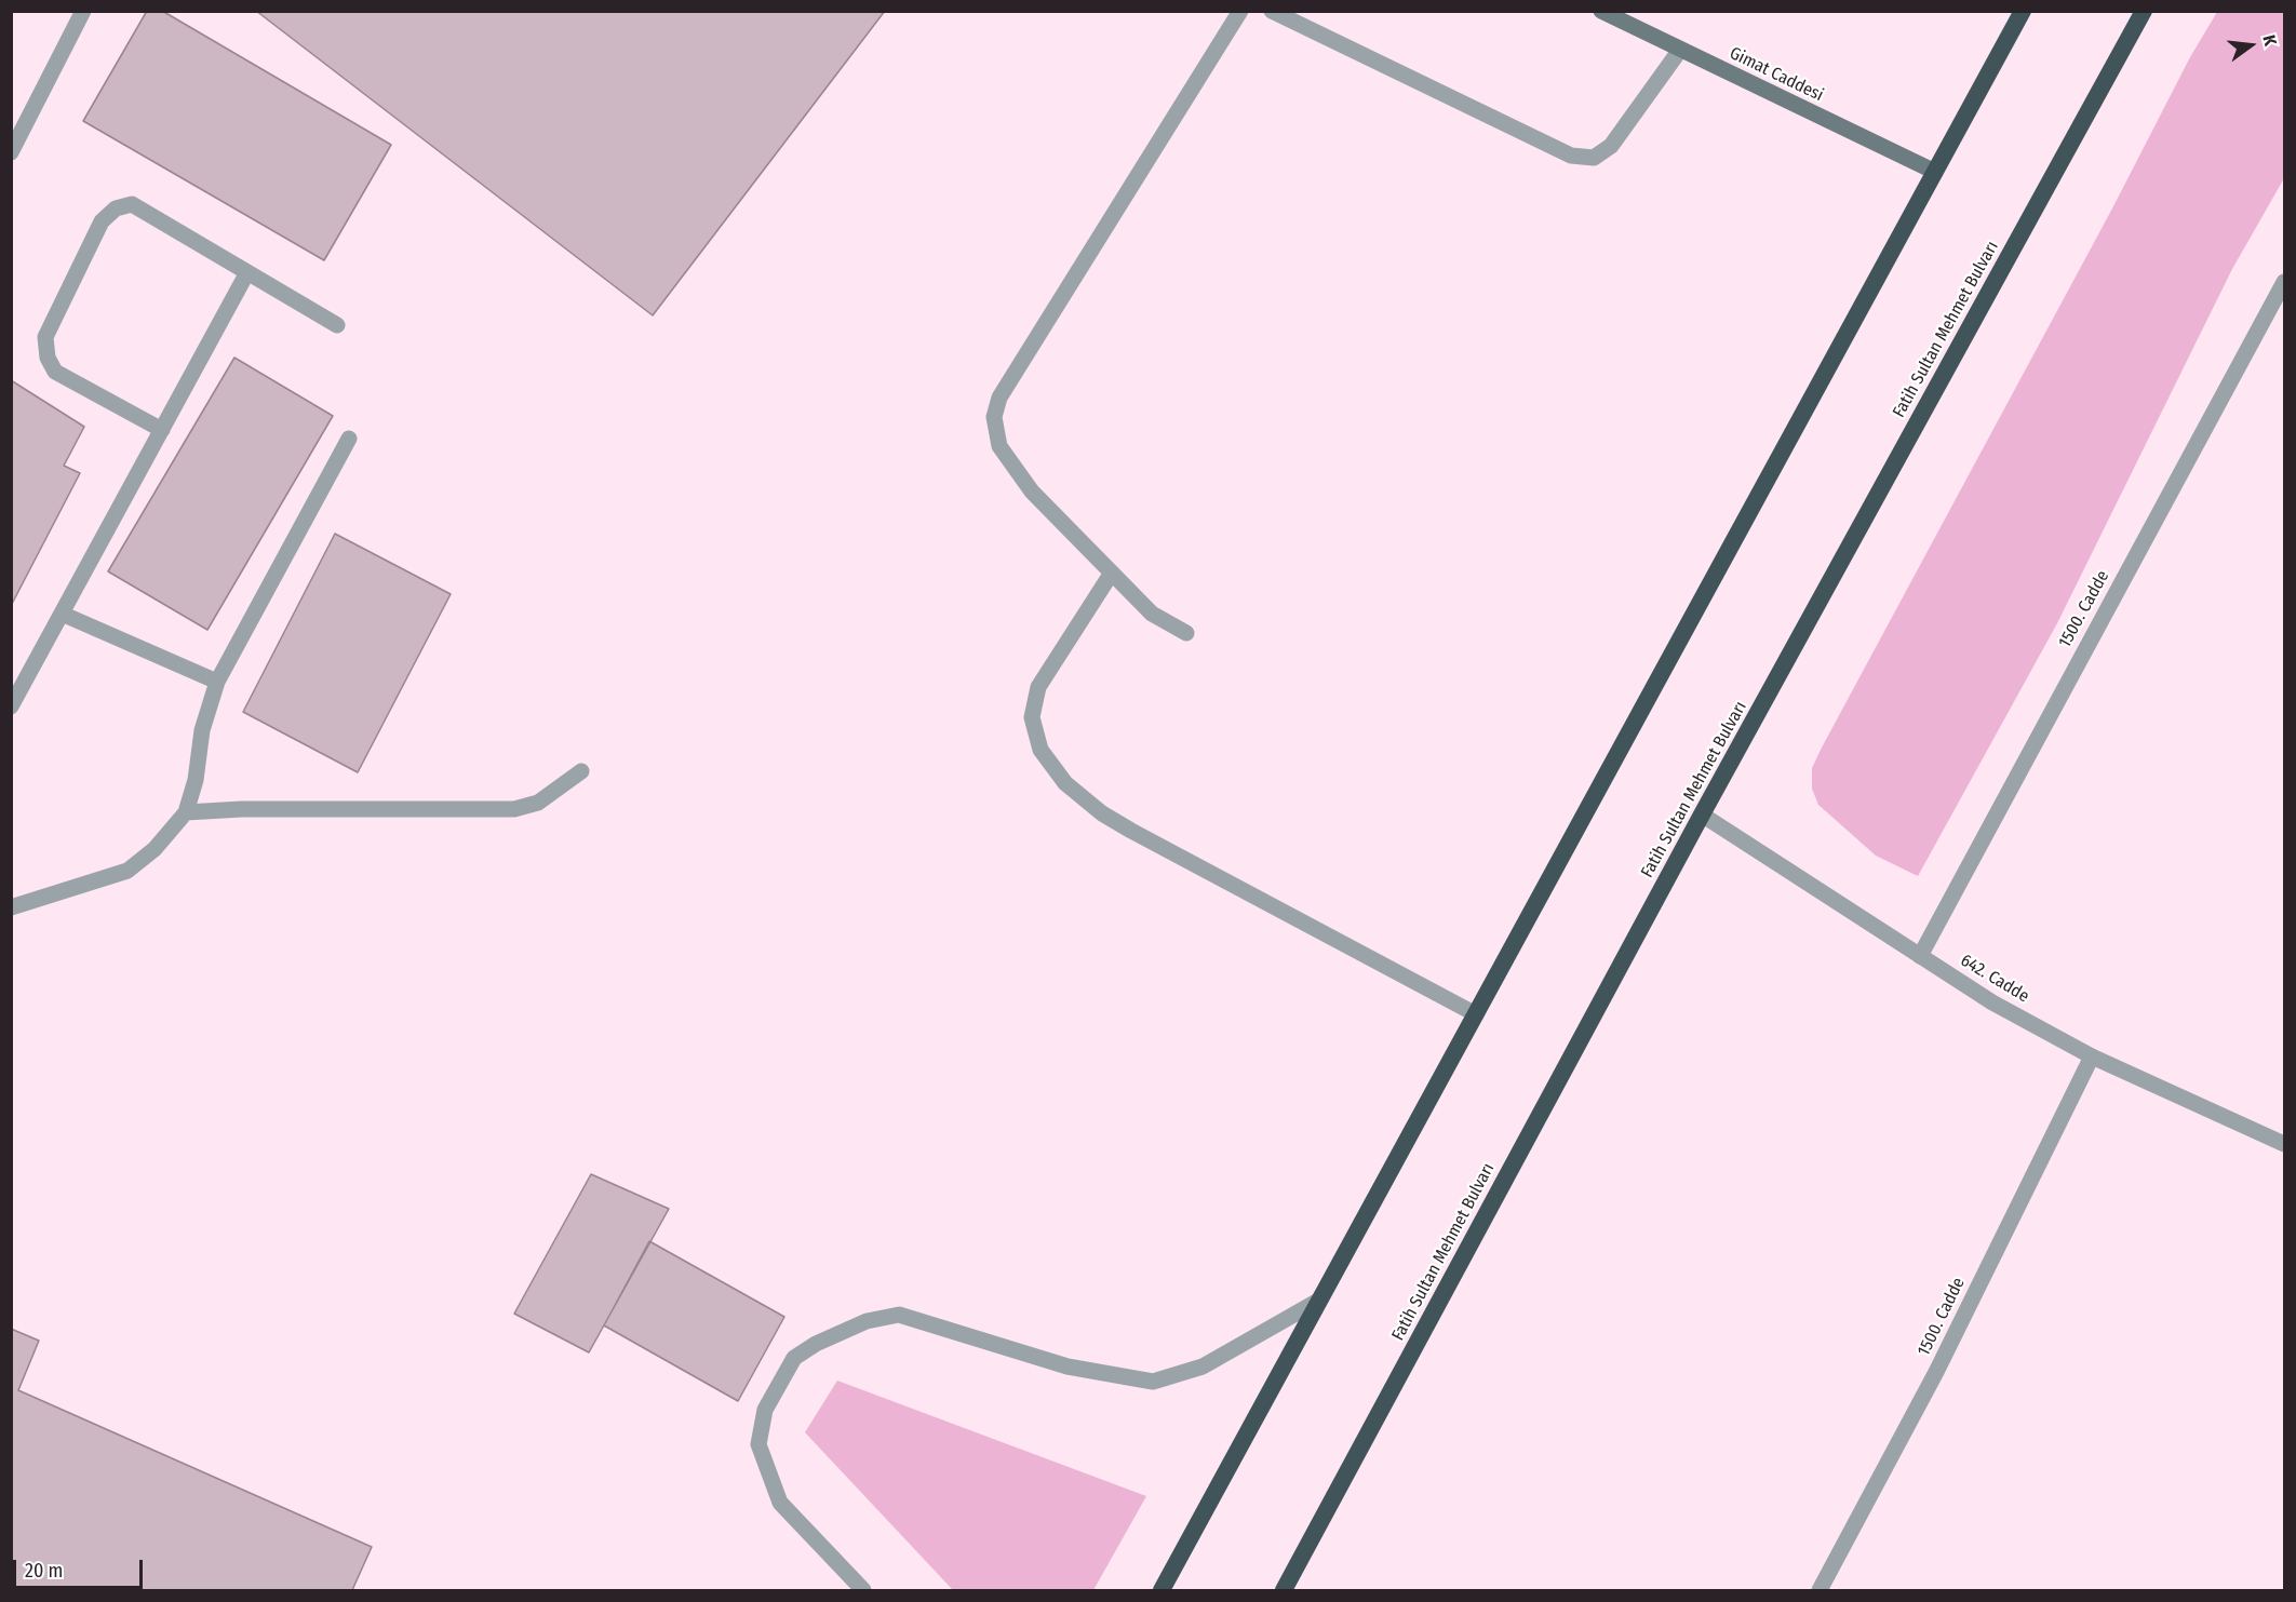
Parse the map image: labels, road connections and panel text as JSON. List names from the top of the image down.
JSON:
{
  "streets": {
    "highway": ["Fatih Sultan Mehmet Bulvarı"],
    "main road": ["Gimat Caddesi"],
    "street": ["1500. Cadde", "642. Cadde"]
  },
  "crossings": [
    ["Fatih Sultan Mehmet Bulvarı", "642. Cadde"],
    ["1500. Cadde", "642. Cadde"]
  ],
  "scale_bar": "20 m",
  "north": "right"
}
